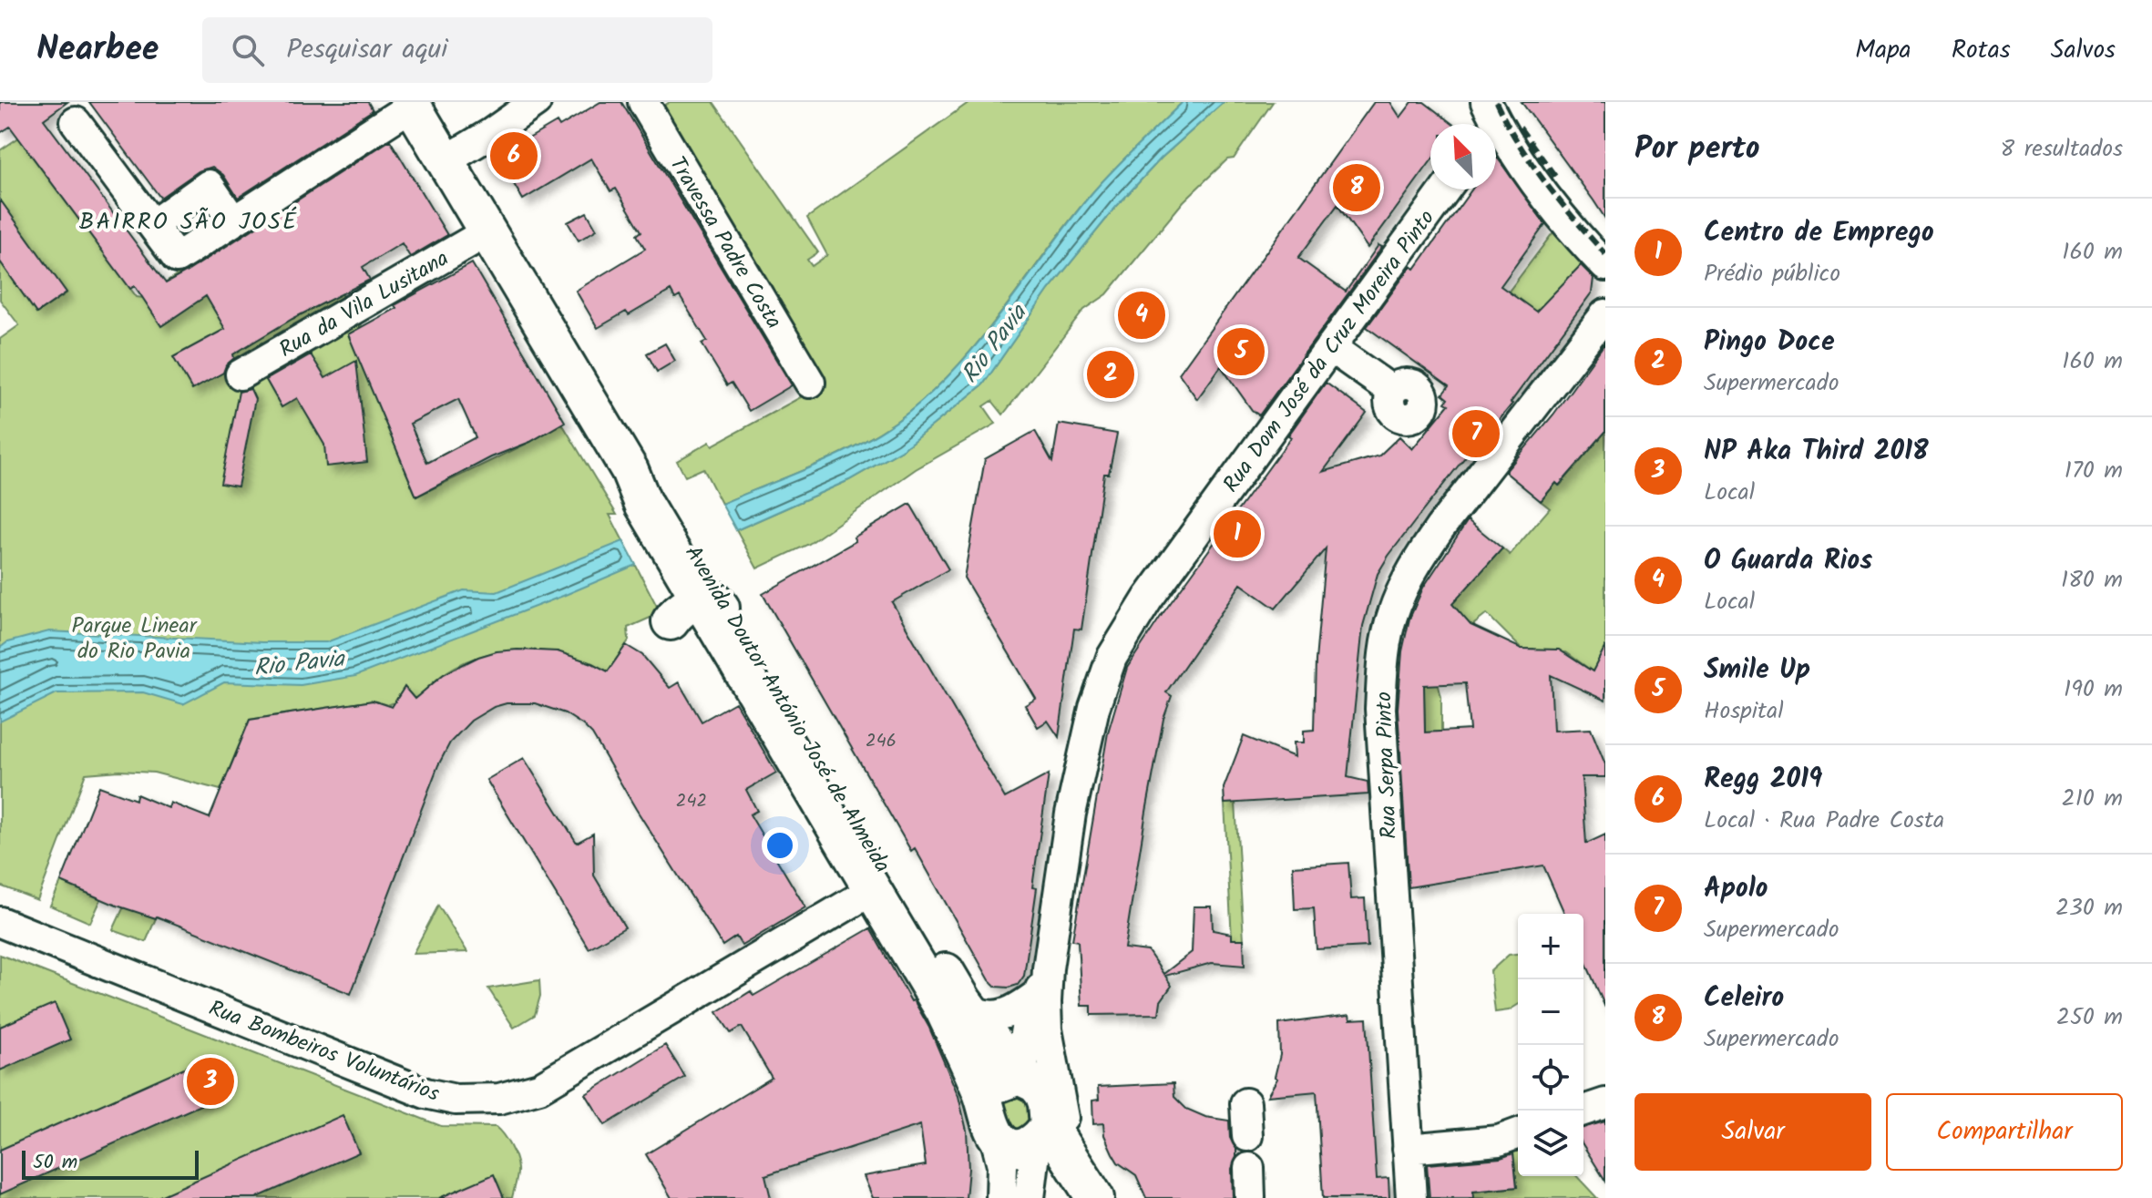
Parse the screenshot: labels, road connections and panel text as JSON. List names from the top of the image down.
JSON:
{
  "streets": {
    "main road": ["Avenida Doutor António José de Almeida"],
    "street": [
      "Travessa Padre Costa",
      "Rua da Vila Lusitana",
      "Rua Dom José da Cruz Moreira Pinto",
      "Rua Serpa Pinto",
      "Rua Bombeiros Voluntários"
    ]
  },
  "crossings": [
    ["Rua da Vila Lusitana", "Avenida Doutor António José de Almeida"],
    ["Avenida Doutor António José de Almeida", "Rua Bombeiros Voluntários"]
  ],
  "districts": ["BAIRRO SÃO JOSÉ"],
  "water": ["Rio Pavia"],
  "parks": ["Parque Linear do Rio Pavia"],
  "house_numbers": ["246", "242"],
  "scale_bar": "50 m",
  "north": "top left",
  "page": {
    "header": "Nearbee",
    "search": "Pesquisar aqui",
    "nav": ["Mapa", "Rotas", "Salvos"],
    "heading": ["Por perto", "8 resultados"],
    "pins": [
      "6",
      "8",
      "4",
      "5",
      "2",
      "7",
      "1",
      "3"
    ],
    "list": [
      {
        "mark": "1",
        "name": "Centro de Emprego",
        "note": "Prédio público",
        "value": "160 m"
      },
      {
        "mark": "2",
        "name": "Pingo Doce",
        "note": "Supermercado",
        "value": "160 m"
      },
      {
        "mark": "3",
        "name": "NP Aka Third 2018",
        "note": "Local",
        "value": "170 m"
      },
      {
        "mark": "4",
        "name": "O Guarda Rios",
        "note": "Local",
        "value": "180 m"
      },
      {
        "mark": "5",
        "name": "Smile Up",
        "note": "Hospital",
        "value": "190 m"
      },
      {
        "mark": "6",
        "name": "Regg 2019",
        "note": "Local · Rua Padre Costa",
        "value": "210 m"
      },
      {
        "mark": "7",
        "name": "Apolo",
        "note": "Supermercado",
        "value": "230 m"
      },
      {
        "mark": "8",
        "name": "Celeiro",
        "note": "Supermercado",
        "value": "250 m"
      }
    ],
    "map_buttons": ["+", "−"],
    "buttons": ["Salvar", "Compartilhar"],
    "scale": "50 m"
  }
}
